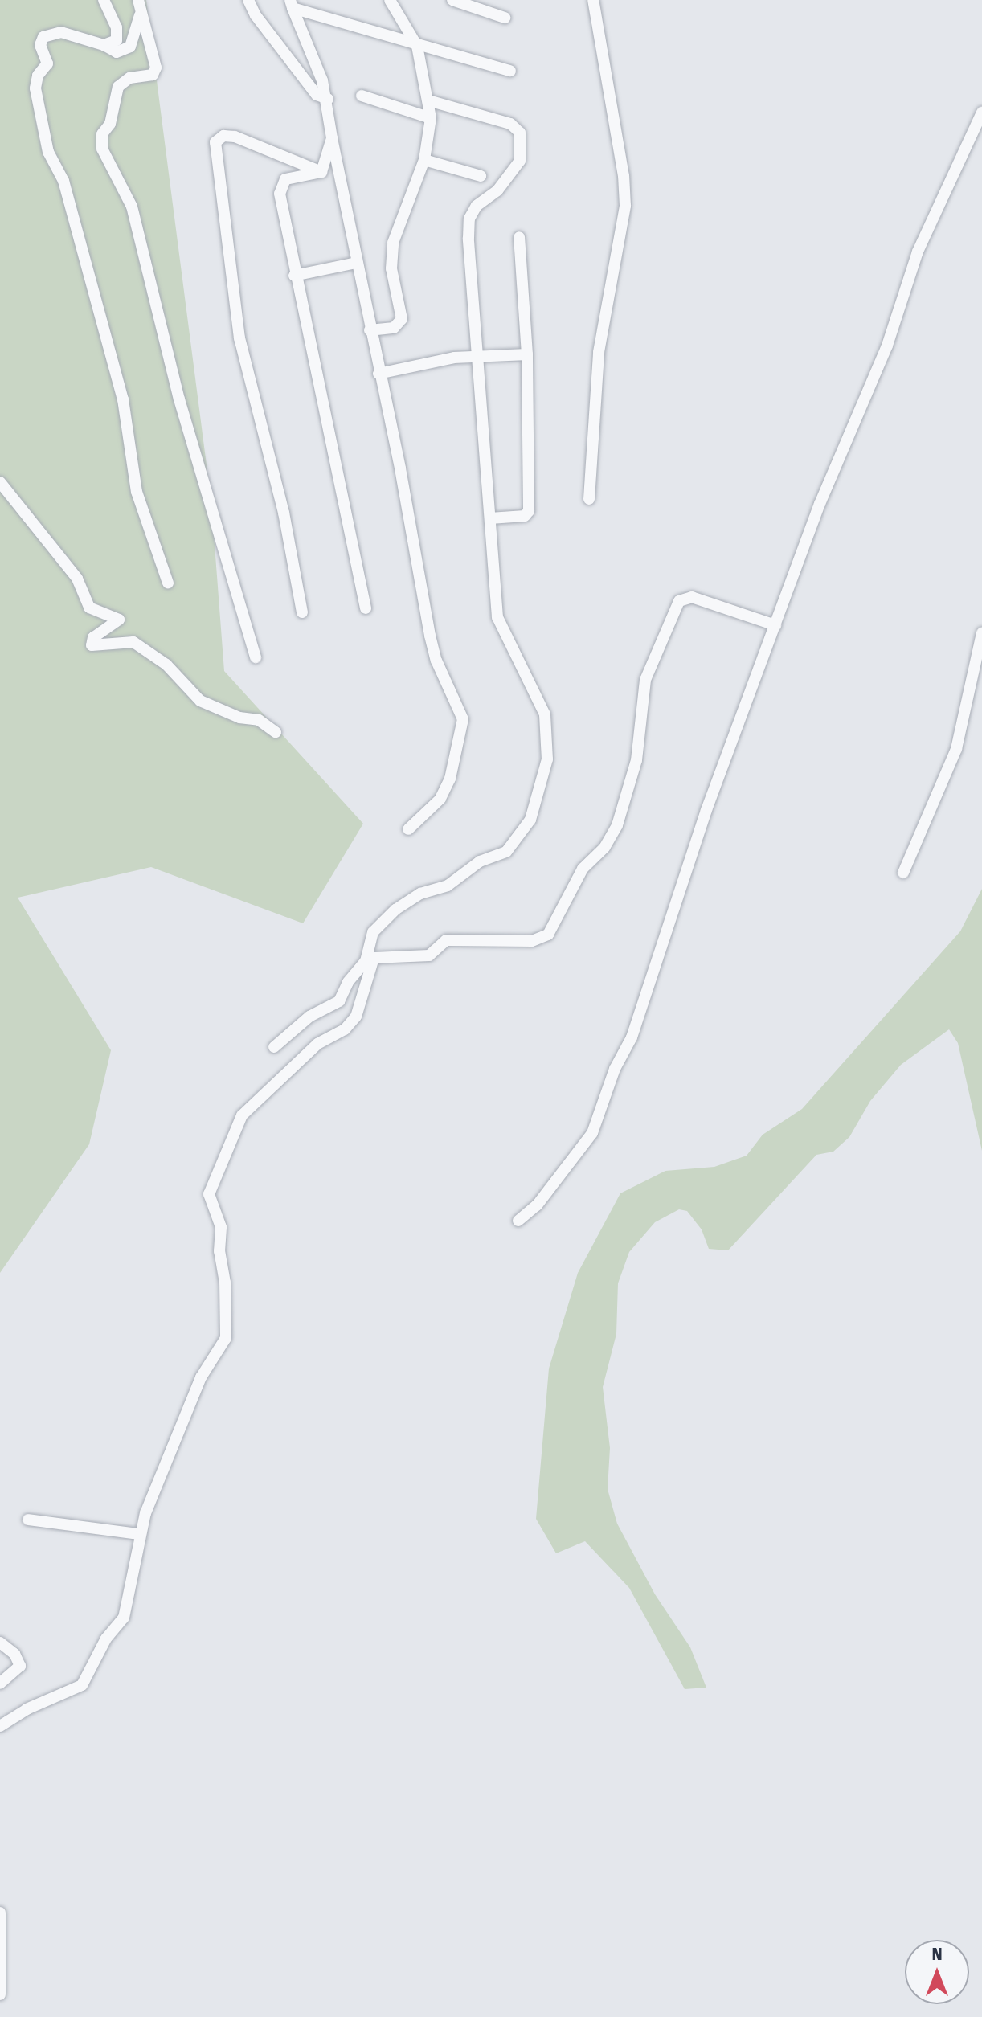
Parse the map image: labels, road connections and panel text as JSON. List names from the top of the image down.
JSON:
{
  "north": "top"
}
